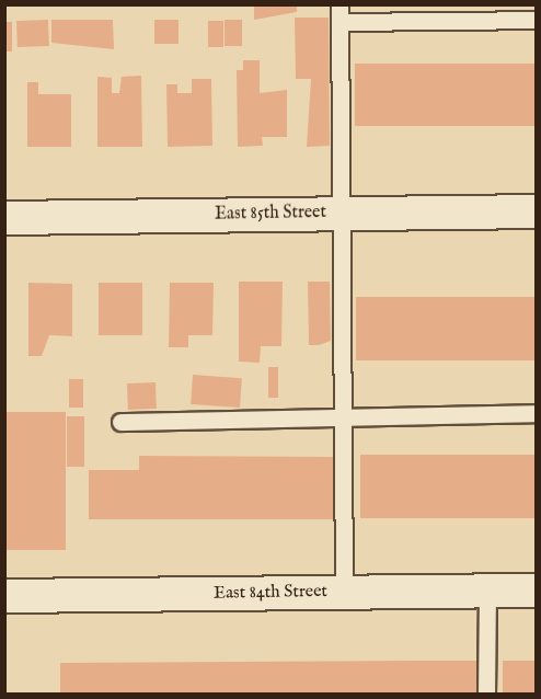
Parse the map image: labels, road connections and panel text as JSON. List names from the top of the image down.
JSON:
{
  "streets": {
    "street": ["East 85th Street", "East 84th Street"]
  }
}
